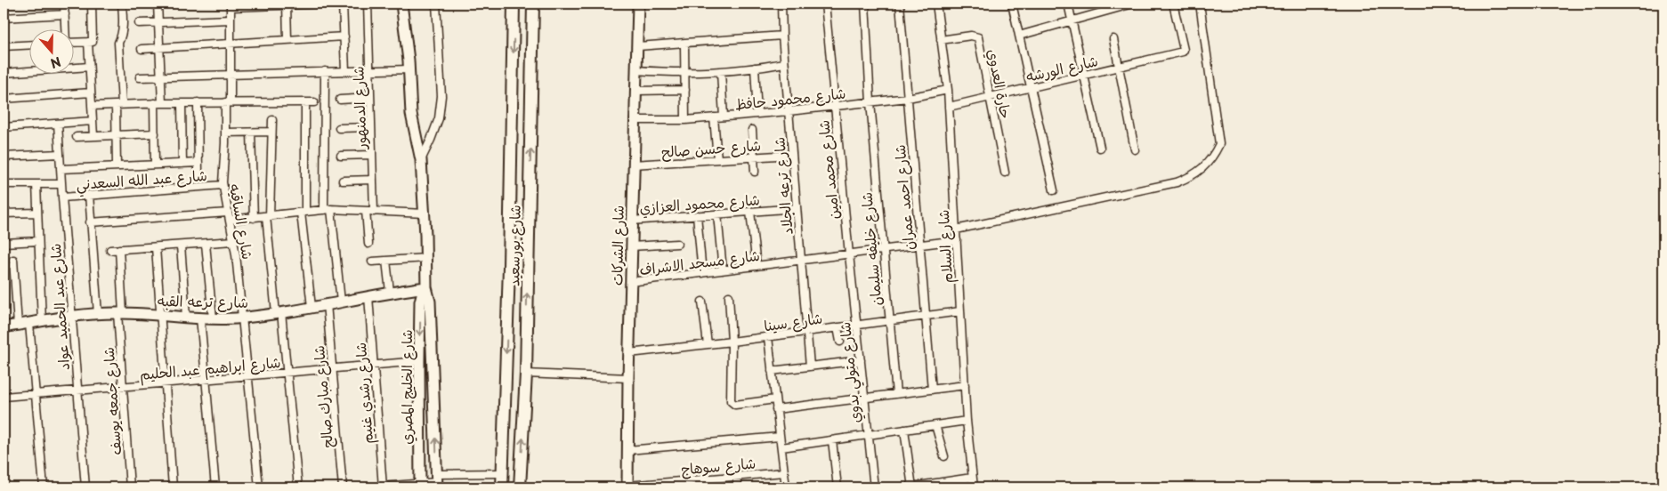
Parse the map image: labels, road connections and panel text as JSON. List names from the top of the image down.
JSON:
{
  "streets": {
    "main road": ["شارع بورسعيد"],
    "street": [
      "شارع الورشه",
      "حارة العدوي",
      "شارع محمود حافظ",
      "شارع الدمنهور",
      "شارع حسن صالح",
      "شارع محمد امين",
      "شارع عبد الله السعدني",
      "شارع ترعه الجلاد",
      "شارع احمد عمران",
      "شارع محمود العزازي",
      "شارع الساقيه",
      "شارع الشركات",
      "شارع السلام",
      "شارع خليفه سليمان",
      "شارع مسجد الاشراف",
      "شارع ترعه القبه",
      "شارع عبد الحميد عواد",
      "شارع سينا",
      "شارع ابراهيم عبد الحليم",
      "شارع متولي بدوي",
      "شارع الخليج المصري",
      "شارع رشدي غنيم",
      "شارع مبارك صالح",
      "شارع جمعه يوسف",
      "شارع سوهاج"
    ]
  },
  "crossings": [
    ["شارع الورشه", "حارة العدوي"],
    ["شارع الورشه", "شارع السلام"],
    ["حارة العدوي", "شارع السلام"],
    ["شارع محمود حافظ", "شارع محمد امين"],
    ["شارع محمود حافظ", "شارع ترعه الجلاد"],
    ["شارع محمود حافظ", "شارع احمد عمران"],
    ["شارع محمود حافظ", "شارع الشركات"],
    ["شارع محمود حافظ", "شارع السلام"],
    ["شارع محمود حافظ", "شارع خليفه سليمان"],
    ["شارع حسن صالح", "شارع ترعه الجلاد"],
    ["شارع حسن صالح", "شارع الشركات"],
    ["شارع محمد امين", "شارع مسجد الاشراف"],
    ["شارع محمد امين", "شارع متولي بدوي"],
    ["شارع عبد الله السعدني", "شارع الساقيه"],
    ["شارع عبد الله السعدني", "شارع عبد الحميد عواد"],
    ["شارع ترعه الجلاد", "شارع محمود العزازي"],
    ["شارع ترعه الجلاد", "شارع مسجد الاشراف"],
    ["شارع ترعه الجلاد", "شارع سينا"],
    ["شارع احمد عمران", "شارع مسجد الاشراف"],
    ["شارع احمد عمران", "شارع سينا"],
    ["شارع محمود العزازي", "شارع الشركات"],
    ["شارع الساقيه", "شارع ترعه القبه"],
    ["شارع الساقيه", "شارع ابراهيم عبد الحليم"],
    ["شارع الشركات", "شارع مسجد الاشراف"],
    ["شارع الشركات", "شارع سينا"],
    ["شارع الشركات", "شارع سوهاج"],
    ["شارع السلام", "شارع مسجد الاشراف"],
    ["شارع السلام", "شارع سينا"],
    ["شارع خليفه سليمان", "شارع مسجد الاشراف"],
    ["شارع خليفه سليمان", "شارع سينا"],
    ["شارع مسجد الاشراف", "شارع متولي بدوي"],
    ["شارع ترعه القبه", "شارع عبد الحميد عواد"],
    ["شارع ترعه القبه", "شارع الخليج المصري"],
    ["شارع ترعه القبه", "شارع رشدي غنيم"],
    ["شارع ترعه القبه", "شارع مبارك صالح"],
    ["شارع ترعه القبه", "شارع جمعه يوسف"],
    ["شارع عبد الحميد عواد", "شارع ابراهيم عبد الحليم"],
    ["شارع سينا", "شارع متولي بدوي"],
    ["شارع ابراهيم عبد الحليم", "شارع الخليج المصري"],
    ["شارع ابراهيم عبد الحليم", "شارع رشدي غنيم"],
    ["شارع ابراهيم عبد الحليم", "شارع مبارك صالح"],
    ["شارع ابراهيم عبد الحليم", "شارع جمعه يوسف"]
  ],
  "north": "bottom"
}
